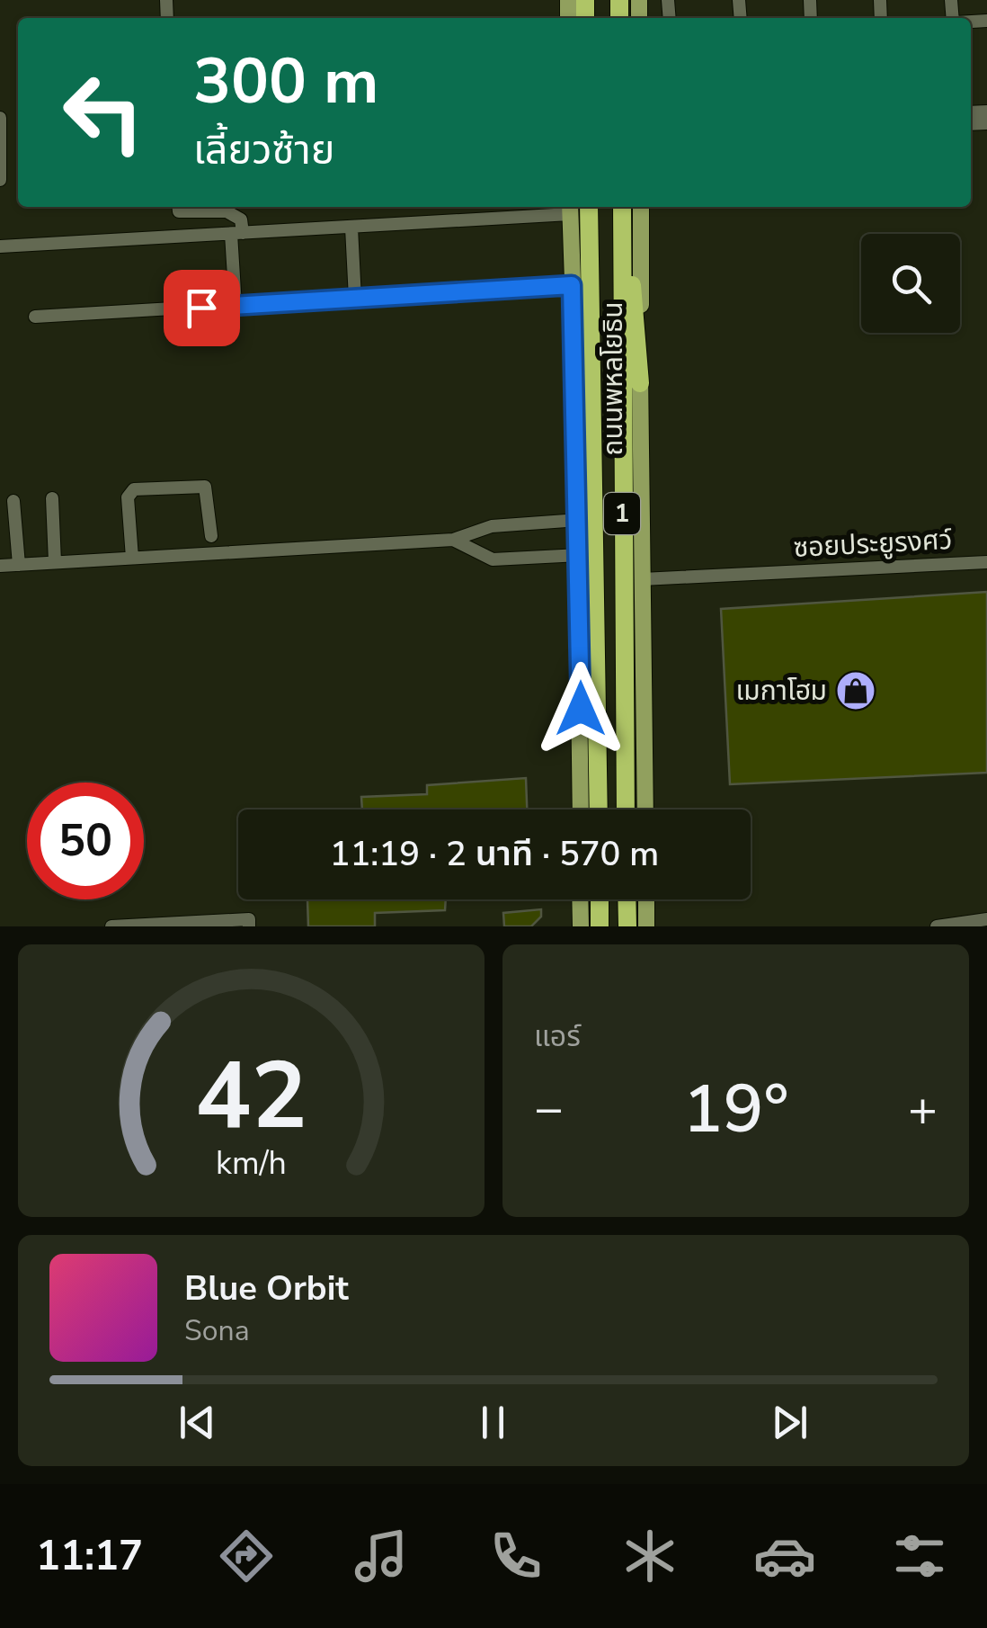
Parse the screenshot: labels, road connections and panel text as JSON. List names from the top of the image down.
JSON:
{
  "streets": {
    "highway": ["ถนนพหลโยธิน", "1"],
    "street": ["ซอยประยูรงศว์"]
  },
  "crossings": [
    ["ถนนพหลโยธิน", "ซอยประยูรงศว์"]
  ],
  "places": {
    "shop": ["เมกาโฮม"]
  },
  "page": {
    "turn": ["300 m", "เลี้ยวซ้าย"],
    "limit": "50",
    "trip": "11:19 · 2 นาที · 570 m",
    "tile": "แอร์",
    "heat": ["−", "19°", "+"],
    "song": ["Blue Orbit", "Sona"],
    "tabs": "11:17",
    "gauge": ["42", "km/h"]
  }
}
